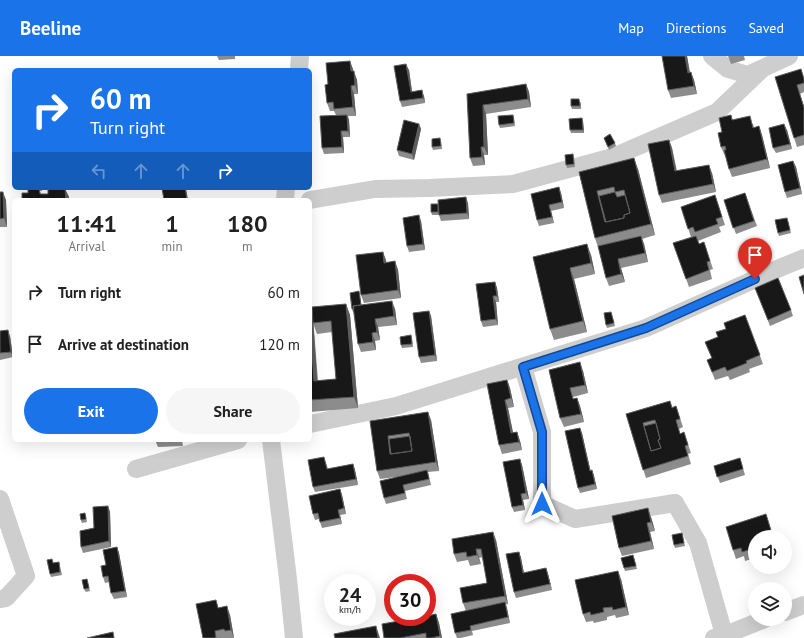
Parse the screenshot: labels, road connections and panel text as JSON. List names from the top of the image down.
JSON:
{
  "page": {
    "header": "Beeline",
    "nav": ["Map", "Directions", "Saved"],
    "turn": ["60 m", "Turn right"],
    "eta": [
      "11:41",
      "Arrival",
      "1",
      "min",
      "180",
      "m"
    ],
    "list": [
      {
        "name": "Turn right",
        "value": "60 m"
      },
      {
        "name": "Arrive at destination",
        "value": "120 m"
      }
    ],
    "buttons": ["Exit", "Share"],
    "speed": "24 km/h",
    "limit": "30"
  }
}
